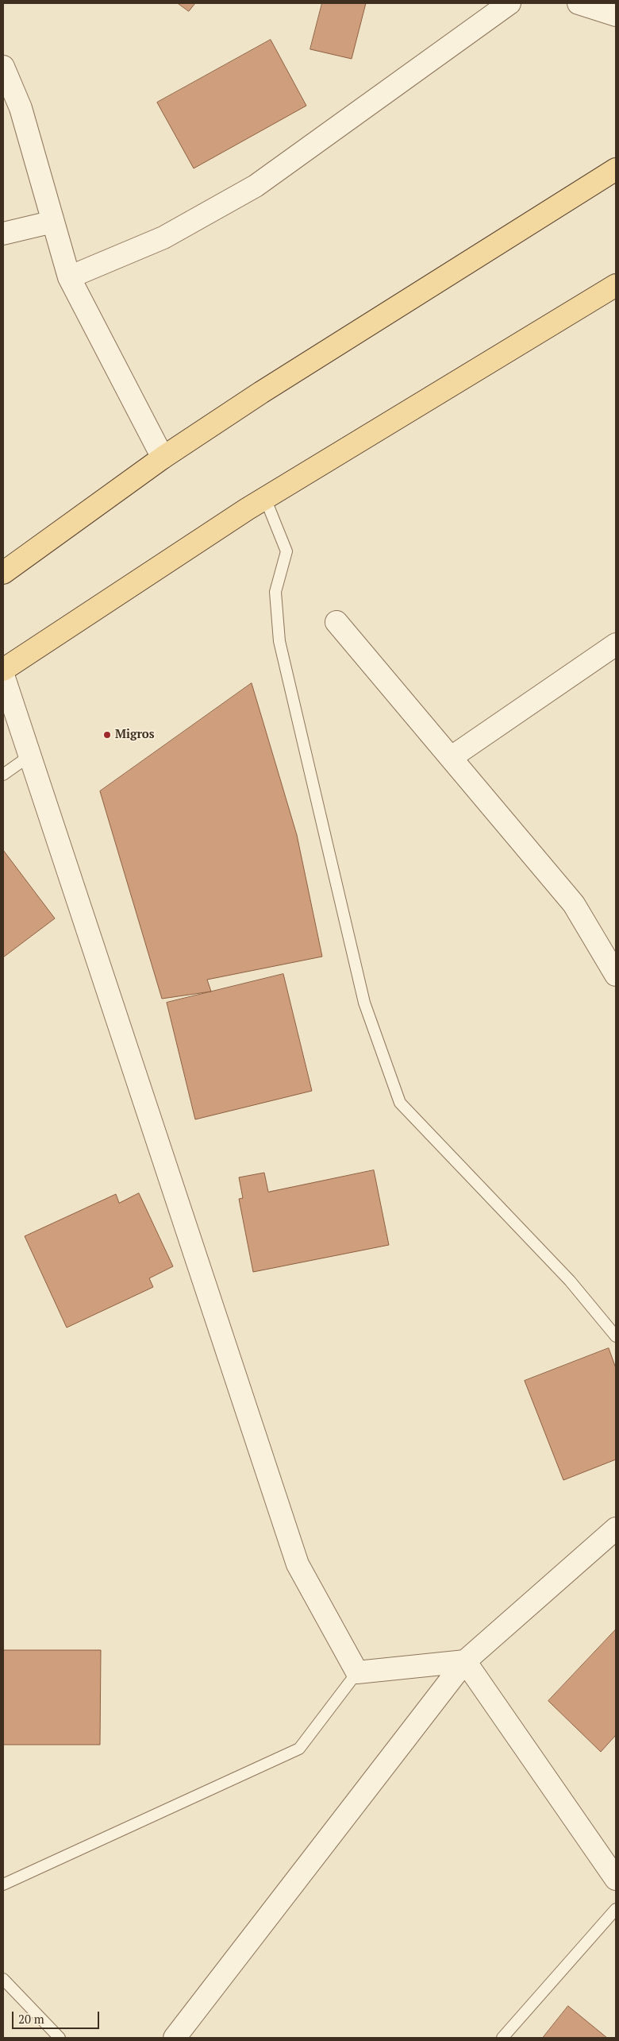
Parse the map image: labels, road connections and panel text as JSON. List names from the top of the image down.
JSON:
{
  "places": ["Migros"],
  "scale_bar": "20 m"
}
